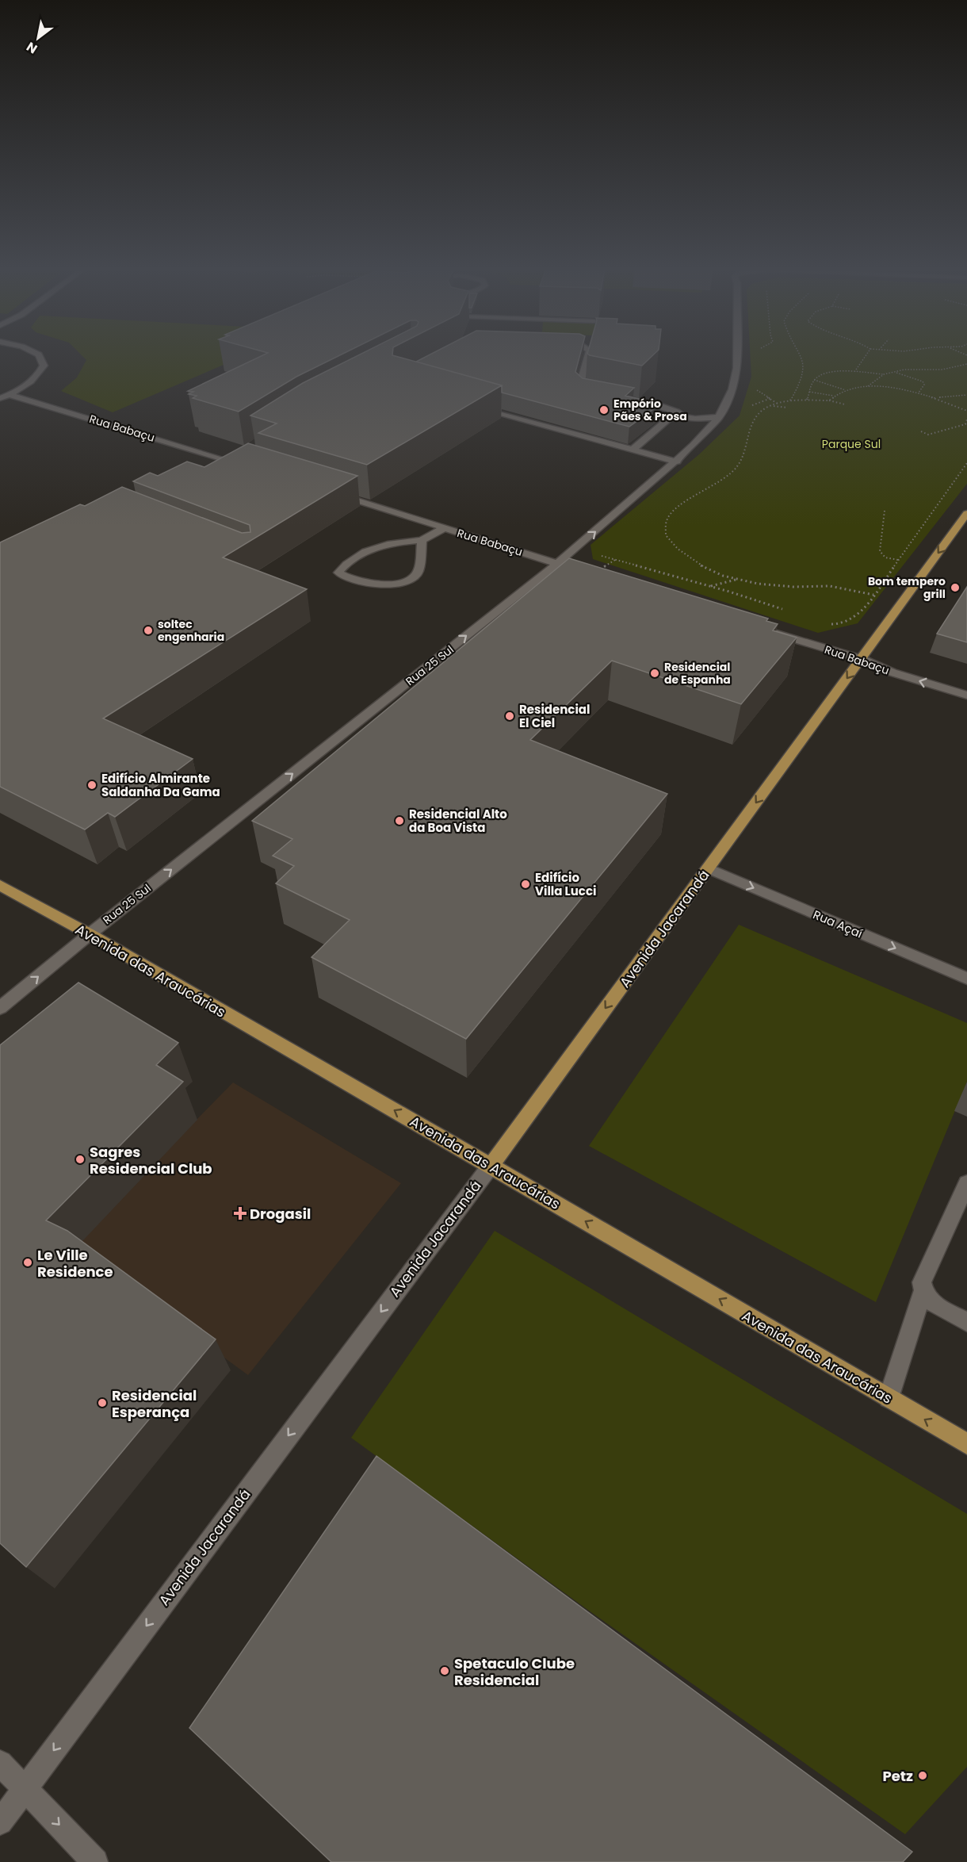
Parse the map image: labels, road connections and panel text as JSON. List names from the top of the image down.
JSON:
{
  "streets": {
    "main road": ["Avenida Jacarandá", "Avenida das Araucárias"],
    "street": ["Rua Babaçu", "Rua 25 Sul", "Rua Açaí"]
  },
  "crossings": [
    ["Rua Babaçu", "Rua 25 Sul"],
    ["Rua Babaçu", "Avenida Jacarandá"],
    ["Rua 25 Sul", "Avenida das Araucárias"],
    ["Rua Açaí", "Avenida Jacarandá"],
    ["Avenida Jacarandá", "Avenida das Araucárias"]
  ],
  "one_way": [
    "Rua 25 Sul",
    "Rua Açaí",
    "Avenida Jacarandá",
    "Avenida das Araucárias"
  ],
  "parks": ["Parque Sul"],
  "places": {
    "other": [
      "Empório Pães & Prosa",
      "Bom tempero grill",
      "soltec engenharia",
      "Residencial de Espanha",
      "Residencial El Ciel",
      "Edifício Almirante Saldanha Da Gama",
      "Residencial Alto da Boa Vista",
      "Edifício Villa Lucci",
      "Sagres Residencial Club",
      "Le Ville Residence",
      "Residencial Esperança",
      "Spetaculo Clube Residencial",
      "Petz"
    ],
    "health": ["Drogasil"]
  },
  "north": "bottom left"
}
